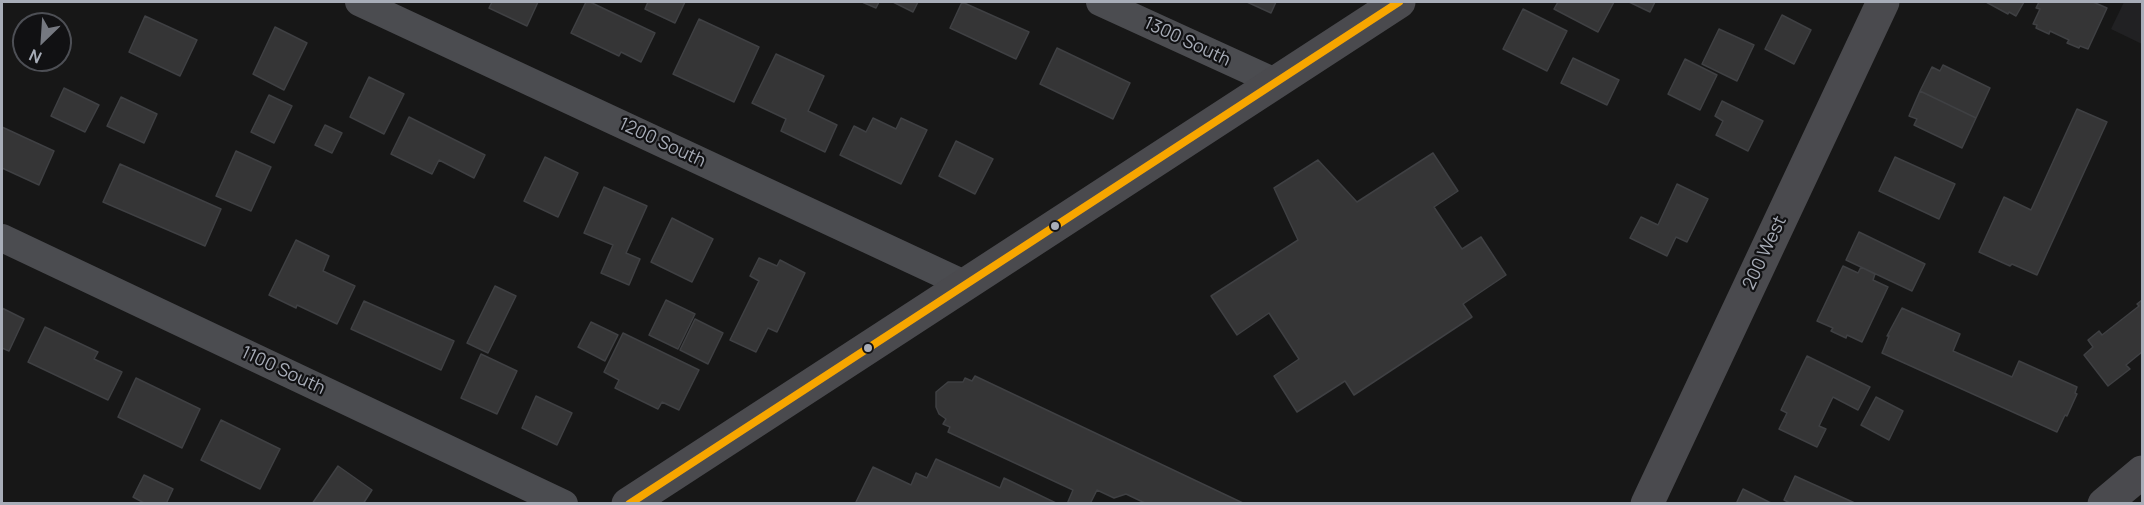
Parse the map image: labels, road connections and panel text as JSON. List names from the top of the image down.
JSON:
{
  "streets": {
    "street": [
      "1300 South",
      "1200 South",
      "200 West",
      "1100 South"
    ]
  },
  "north": "bottom left"
}
